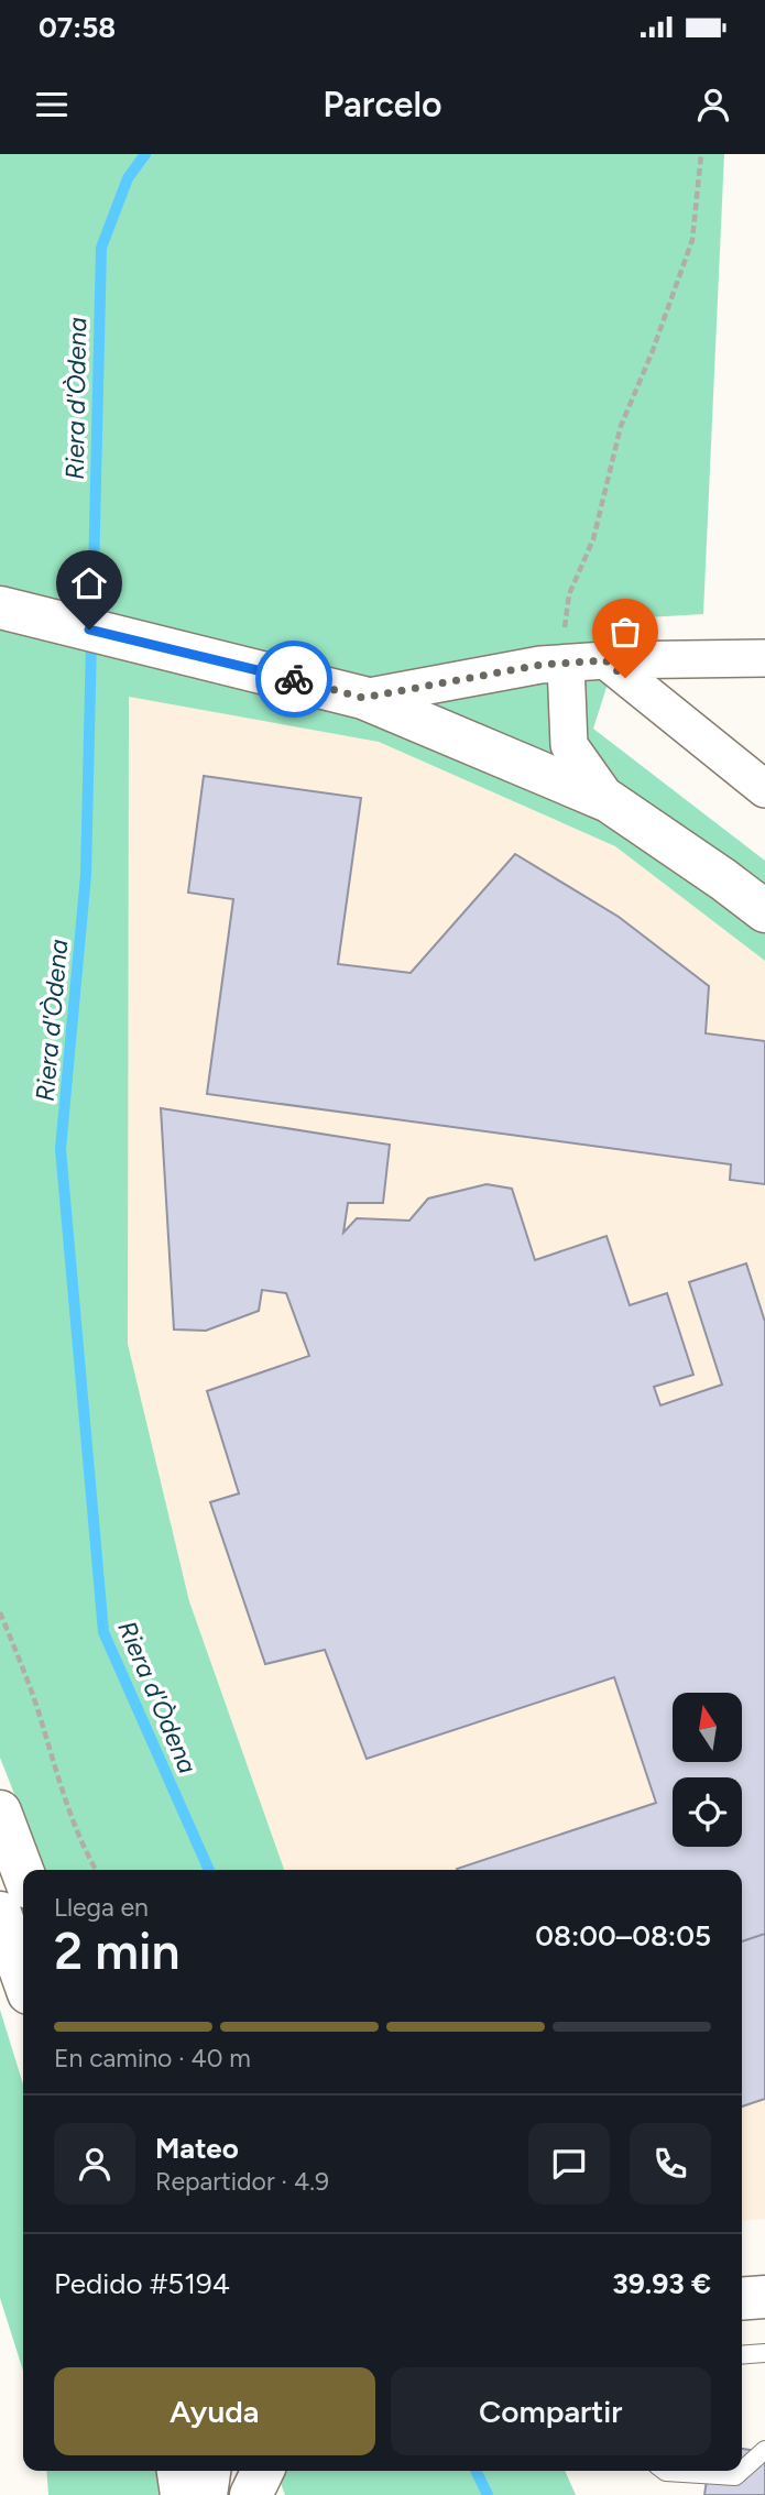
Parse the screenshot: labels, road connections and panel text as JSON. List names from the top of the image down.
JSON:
{
  "water": ["Riera d'Òdena"],
  "north": "top",
  "page": {
    "status": "07:58",
    "header": "Parcelo",
    "heading": ["2 min", "Llega en", "08:00–08:05"],
    "panel": [
      "Mateo",
      "Repartidor · 4.9",
      "Pedido #5194",
      "39.93 €"
    ],
    "bar": "En camino · 40 m",
    "buttons": ["Ayuda", "Compartir"]
  }
}
